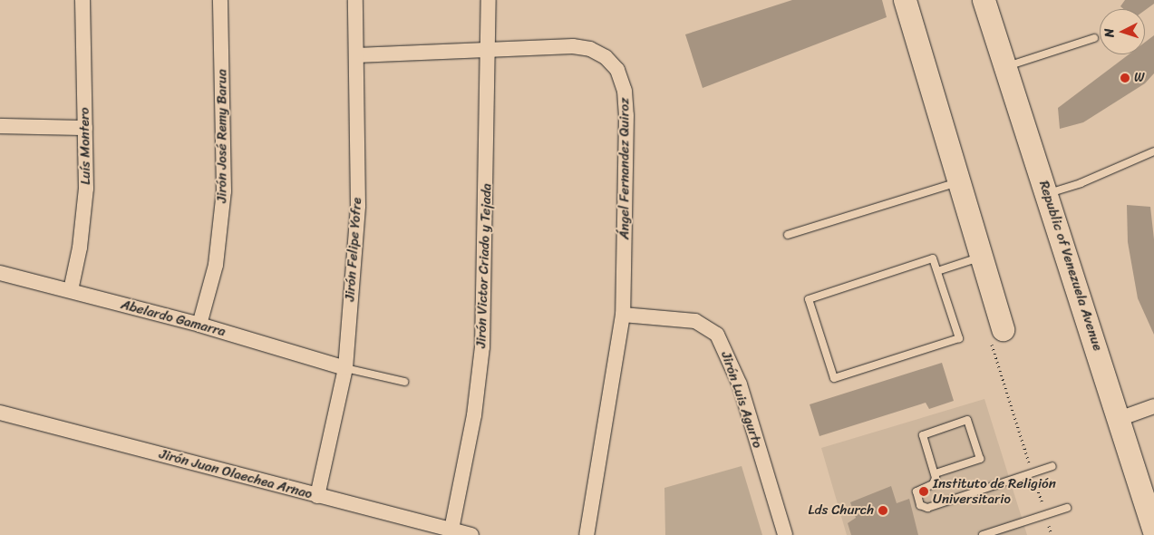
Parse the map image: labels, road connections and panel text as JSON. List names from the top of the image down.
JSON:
{
  "streets": {
    "main road": ["Republic of Venezuela Avenue"],
    "street": [
      "Jirón José Remy Barua",
      "Luís Montero",
      "Ángel Fernandez Quiroz",
      "Jirón Felipe Yofre",
      "Jirón Victor Criado y Tejada",
      "Abelardo Gamarra",
      "Jirón Luis Agurto",
      "Jirón Juan Olaechea Arnao"
    ]
  },
  "crossings": [
    ["Jirón José Remy Barua", "Abelardo Gamarra"],
    ["Luís Montero", "Abelardo Gamarra"],
    ["Ángel Fernandez Quiroz", "Jirón Felipe Yofre"],
    ["Ángel Fernandez Quiroz", "Jirón Victor Criado y Tejada"],
    ["Ángel Fernandez Quiroz", "Jirón Luis Agurto"],
    ["Jirón Felipe Yofre", "Abelardo Gamarra"],
    ["Jirón Felipe Yofre", "Jirón Juan Olaechea Arnao"],
    ["Jirón Victor Criado y Tejada", "Jirón Juan Olaechea Arnao"]
  ],
  "places": ["W", "Instituto de Religión Universitario", "Lds Church"],
  "north": "left"
}
